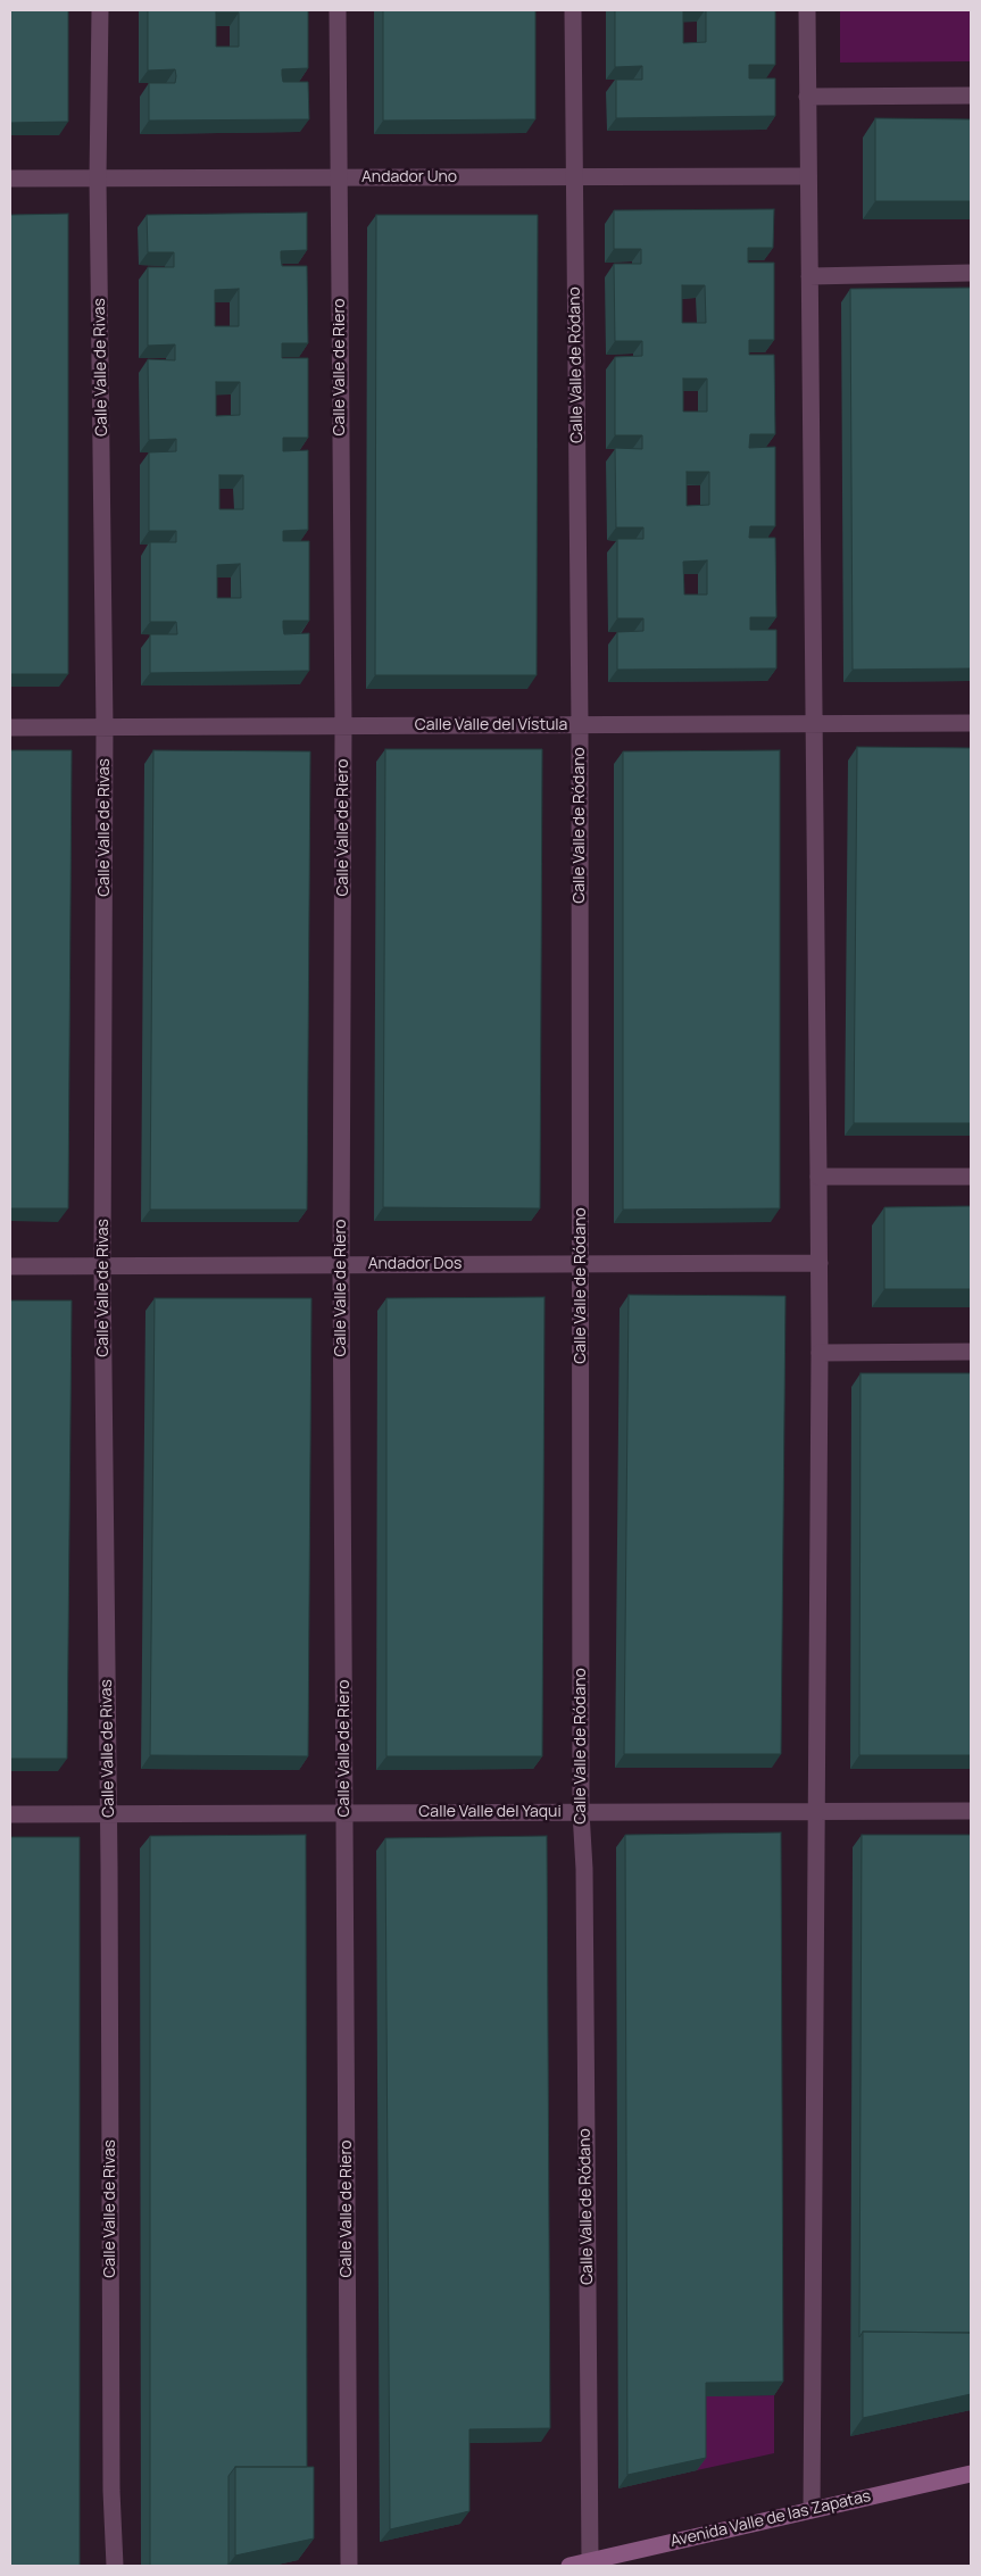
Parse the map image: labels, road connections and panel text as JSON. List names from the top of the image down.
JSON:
{
  "streets": {
    "main road": ["Avenida Valle de las Zapatas"],
    "street": [
      "Andador Uno",
      "Calle Valle de Ródano",
      "Calle Valle de Rivas",
      "Calle Valle de Riero",
      "Calle Valle del Vístula",
      "Andador Dos",
      "Calle Valle del Yaqui"
    ]
  },
  "crossings": [
    ["Andador Uno", "Calle Valle de Ródano"],
    ["Andador Uno", "Calle Valle de Rivas"],
    ["Andador Uno", "Calle Valle de Riero"],
    ["Calle Valle de Ródano", "Calle Valle del Vístula"],
    ["Calle Valle de Ródano", "Andador Dos"],
    ["Calle Valle de Ródano", "Calle Valle del Yaqui"],
    ["Calle Valle de Ródano", "Avenida Valle de las Zapatas"],
    ["Calle Valle de Rivas", "Calle Valle del Vístula"],
    ["Calle Valle de Rivas", "Andador Dos"],
    ["Calle Valle de Rivas", "Calle Valle del Yaqui"],
    ["Calle Valle de Riero", "Calle Valle del Vístula"],
    ["Calle Valle de Riero", "Andador Dos"],
    ["Calle Valle de Riero", "Calle Valle del Yaqui"]
  ]
}
